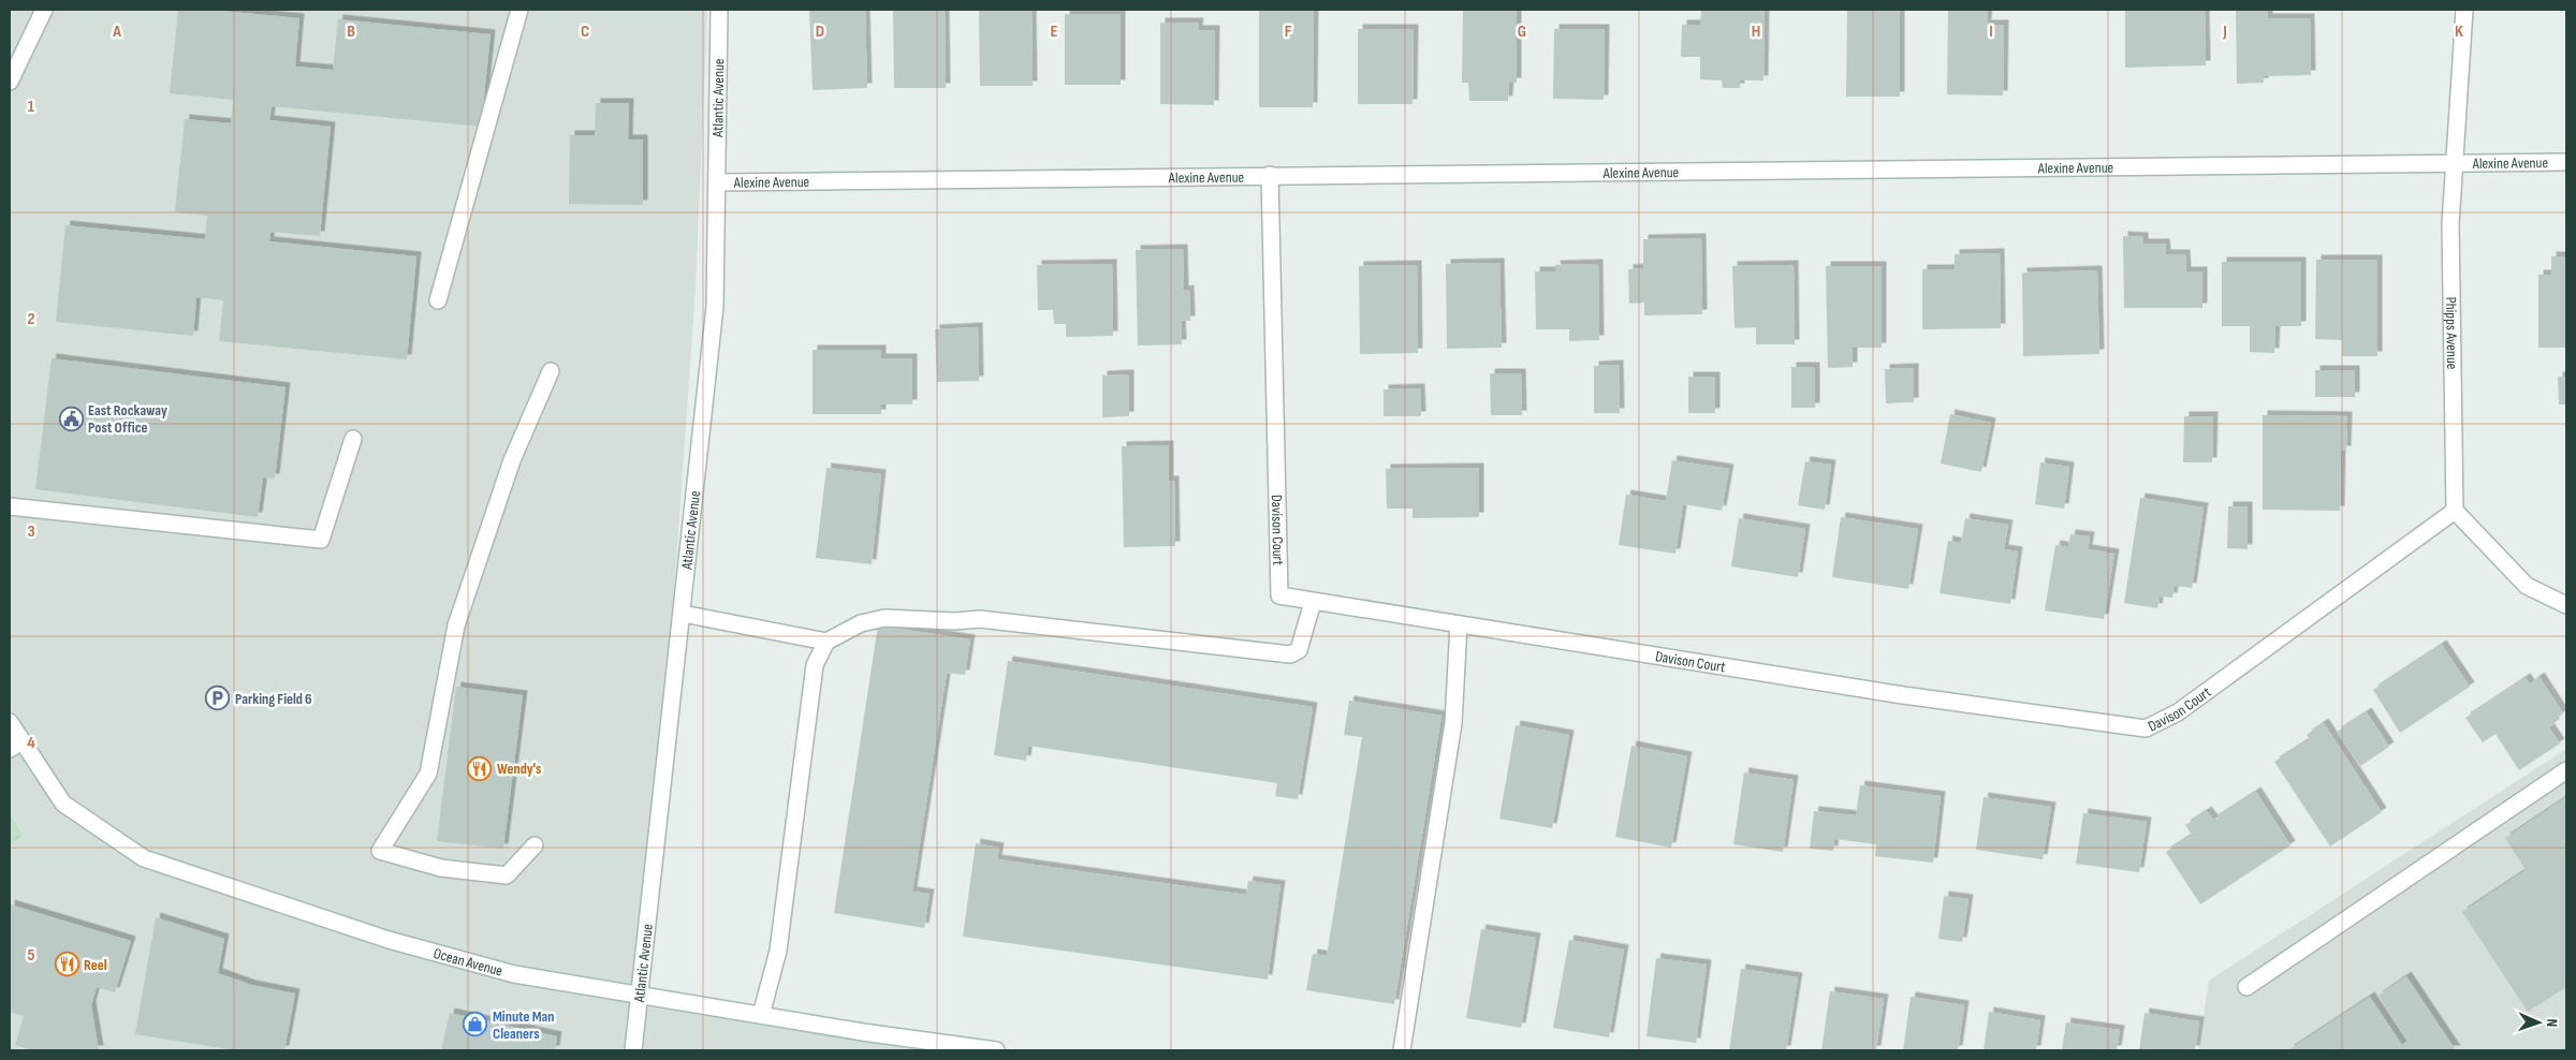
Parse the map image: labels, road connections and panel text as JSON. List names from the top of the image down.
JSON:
{
  "streets": {
    "street": [
      "Atlantic Avenue",
      "Alexine Avenue",
      "Phipps Avenue",
      "Davison Court",
      "Ocean Avenue"
    ]
  },
  "crossings": [
    ["Atlantic Avenue", "Alexine Avenue"],
    ["Atlantic Avenue", "Ocean Avenue"],
    ["Alexine Avenue", "Phipps Avenue"],
    ["Alexine Avenue", "Davison Court"],
    ["Phipps Avenue", "Davison Court"]
  ],
  "places": {
    "public building": ["East Rockaway Post Office"],
    "parking": ["Parking Field 6"],
    "restaurant": ["Wendy's", "Reel"],
    "shop": ["Minute Man Cleaners"]
  },
  "north": "right",
  "grid": {
    "columns": [
      "A",
      "B",
      "C",
      "D",
      "E",
      "F",
      "G",
      "H",
      "I",
      "J",
      "K"
    ],
    "rows": [
      "1",
      "2",
      "3",
      "4",
      "5"
    ]
  }
}
